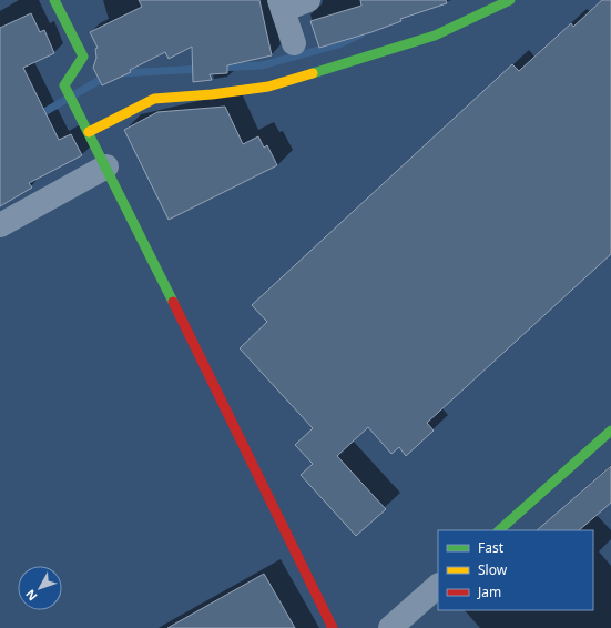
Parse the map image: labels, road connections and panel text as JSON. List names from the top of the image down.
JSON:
{
  "legend": ["Fast", "Slow", "Jam"],
  "north": "bottom left"
}
